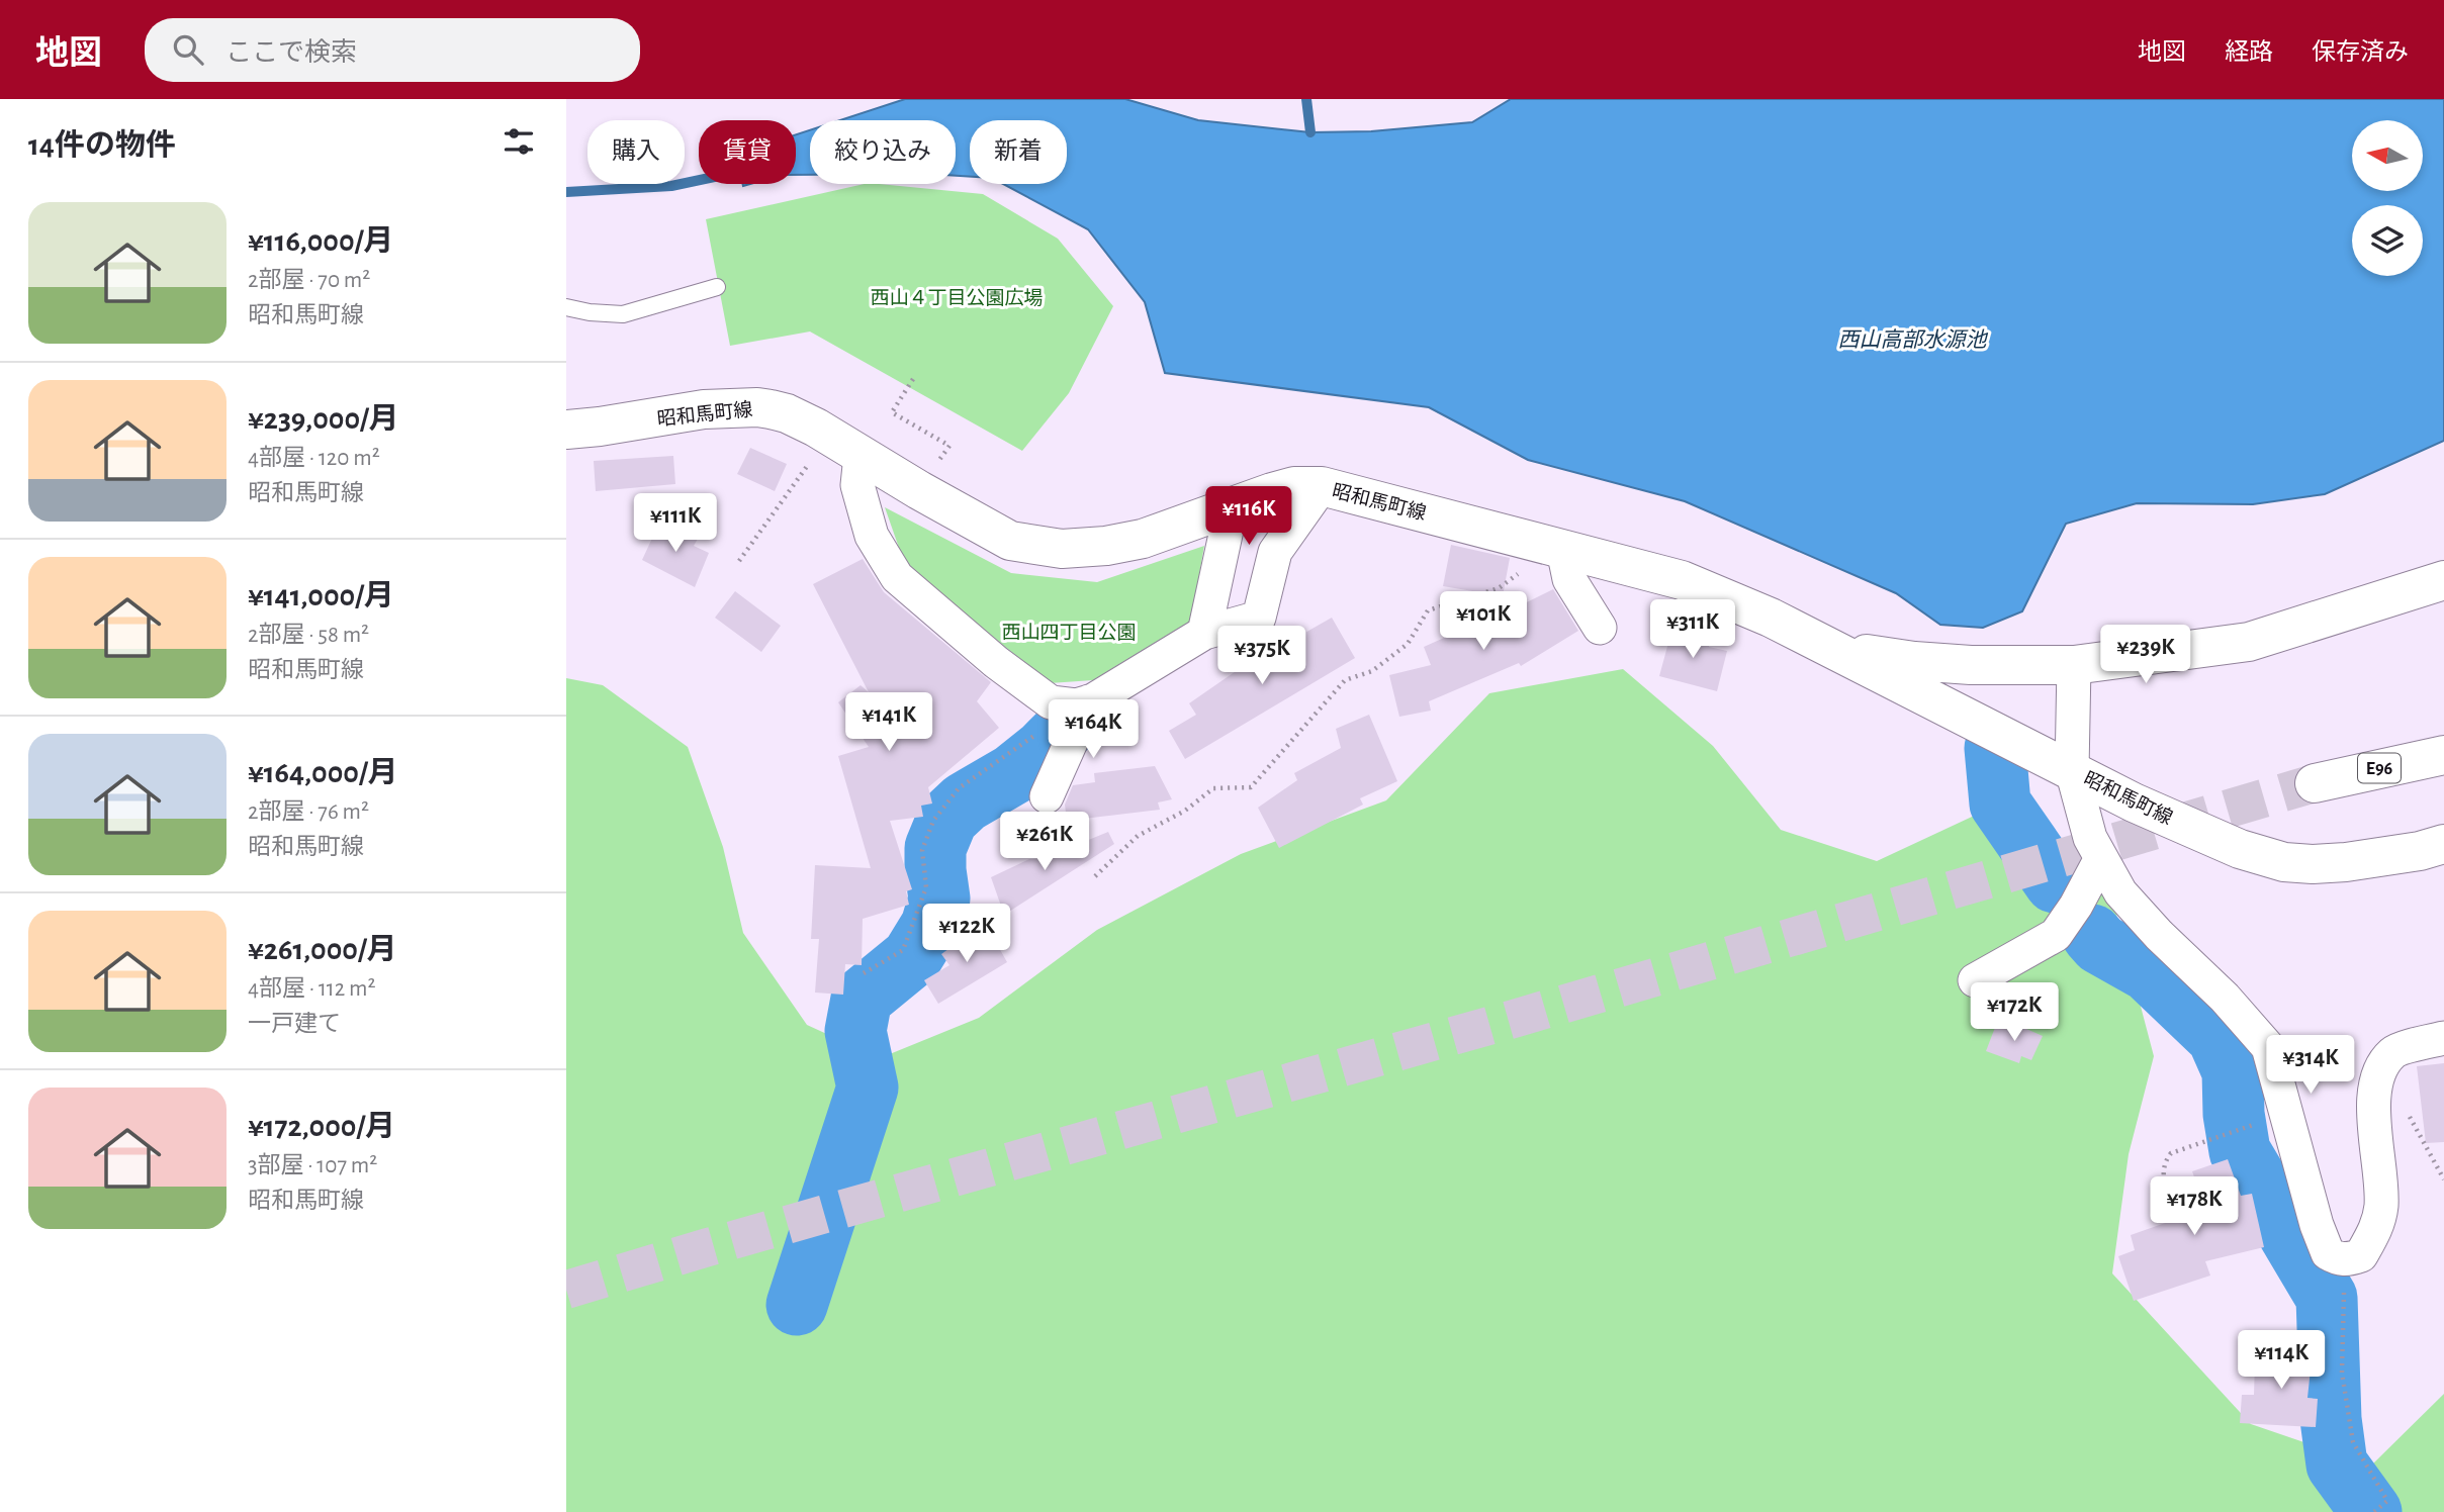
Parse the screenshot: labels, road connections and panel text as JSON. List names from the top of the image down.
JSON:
{
  "streets": {
    "main road": ["昭和馬町線", "E96"]
  },
  "water": ["西山高部水源池"],
  "parks": ["西山４丁目公園広場", "西山四丁目公園"],
  "north": "left",
  "page": {
    "header": "地図",
    "search": "ここで検索",
    "nav": ["地図", "経路", "保存済み"],
    "heading": "14件の物件",
    "chip": [
      "購入",
      "賃貸",
      "絞り込み",
      "新着"
    ],
    "list": [
      {
        "name": "¥116,000/月",
        "note": "2部屋 · 70 m² · 昭和馬町線"
      },
      {
        "name": "¥239,000/月",
        "note": "4部屋 · 120 m² · 昭和馬町線"
      },
      {
        "name": "¥141,000/月",
        "note": "2部屋 · 58 m² · 昭和馬町線"
      },
      {
        "name": "¥164,000/月",
        "note": "2部屋 · 76 m² · 昭和馬町線"
      },
      {
        "name": "¥261,000/月",
        "note": "4部屋 · 112 m² · 一戸建て"
      },
      {
        "name": "¥172,000/月",
        "note": "3部屋 · 107 m² · 昭和馬町線"
      }
    ],
    "price": [
      "¥116K",
      "¥111K",
      "¥101K",
      "¥311K",
      "¥239K",
      "¥375K",
      "¥141K",
      "¥164K",
      "¥261K",
      "¥122K",
      "¥172K",
      "¥314K",
      "¥178K",
      "¥114K"
    ]
  }
}
